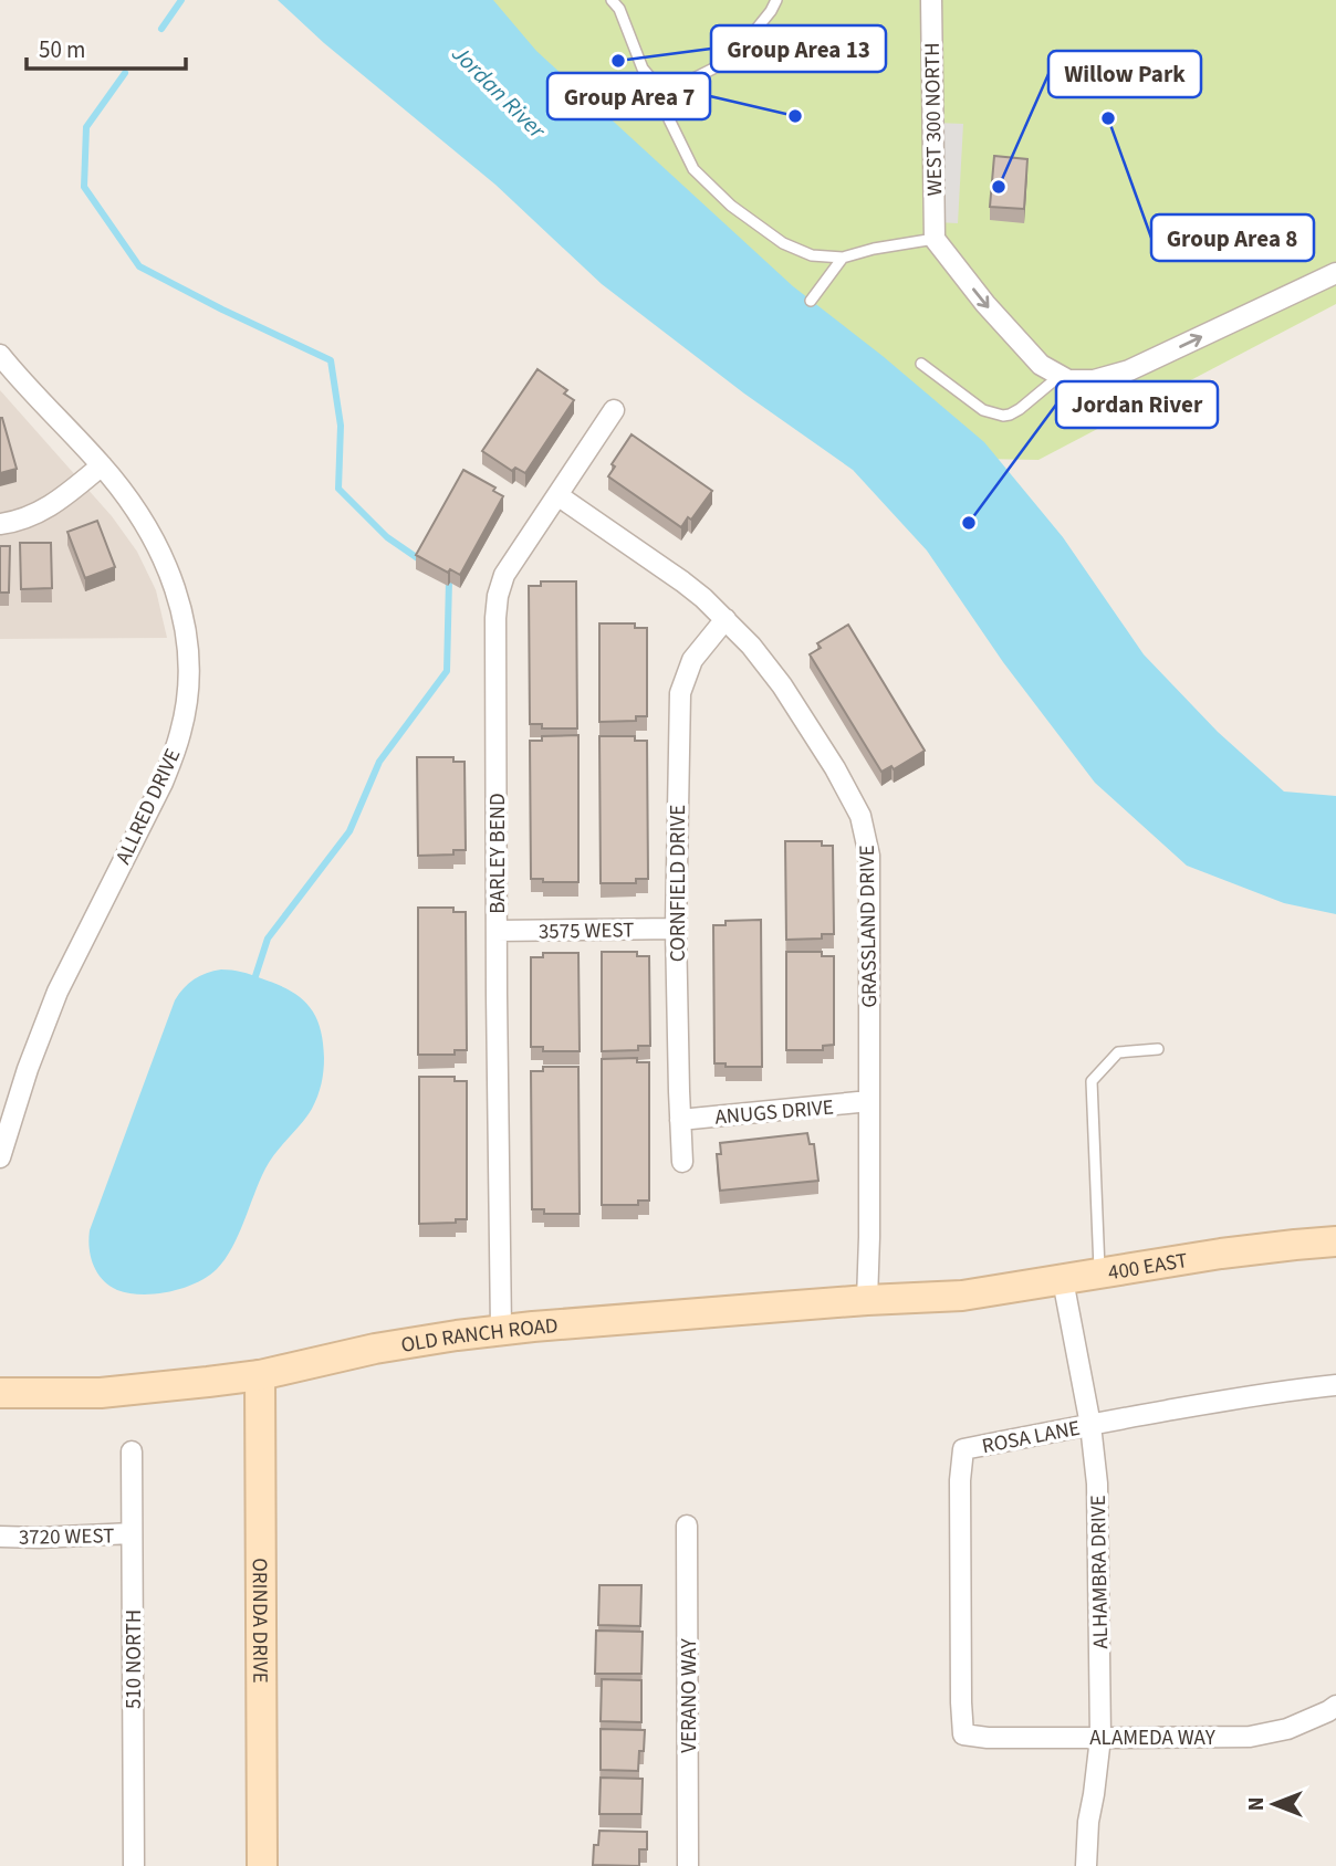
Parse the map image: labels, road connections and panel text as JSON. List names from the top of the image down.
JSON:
{
  "streets": {
    "street": [
      "WEST 300 NORTH",
      "ALLRED DRIVE",
      "BARLEY BEND",
      "CORNFIELD DRIVE",
      "GRASSLAND DRIVE",
      "3575 WEST",
      "ANUGS DRIVE",
      "400 EAST",
      "OLD RANCH ROAD",
      "ROSA LANE",
      "3720 WEST",
      "ALHAMBRA DRIVE",
      "ORINDA DRIVE",
      "510 NORTH",
      "VERANO WAY",
      "ALAMEDA WAY"
    ]
  },
  "crossings": [
    ["BARLEY BEND", "GRASSLAND DRIVE"],
    ["BARLEY BEND", "3575 WEST"],
    ["BARLEY BEND", "OLD RANCH ROAD"],
    ["CORNFIELD DRIVE", "GRASSLAND DRIVE"],
    ["CORNFIELD DRIVE", "3575 WEST"],
    ["CORNFIELD DRIVE", "ANUGS DRIVE"],
    ["GRASSLAND DRIVE", "ANUGS DRIVE"],
    ["GRASSLAND DRIVE", "OLD RANCH ROAD"],
    ["400 EAST", "OLD RANCH ROAD"],
    ["400 EAST", "ALHAMBRA DRIVE"],
    ["OLD RANCH ROAD", "ORINDA DRIVE"],
    ["ROSA LANE", "ALHAMBRA DRIVE"],
    ["ROSA LANE", "ALAMEDA WAY"],
    ["3720 WEST", "510 NORTH"],
    ["ALHAMBRA DRIVE", "ALAMEDA WAY"]
  ],
  "water": ["Jordan River"],
  "places": [
    "Group Area 13",
    "Group Area 7",
    "Group Area 8",
    "Willow Park",
    "Jordan River"
  ],
  "scale_bar": "50 m",
  "north": "left"
}
